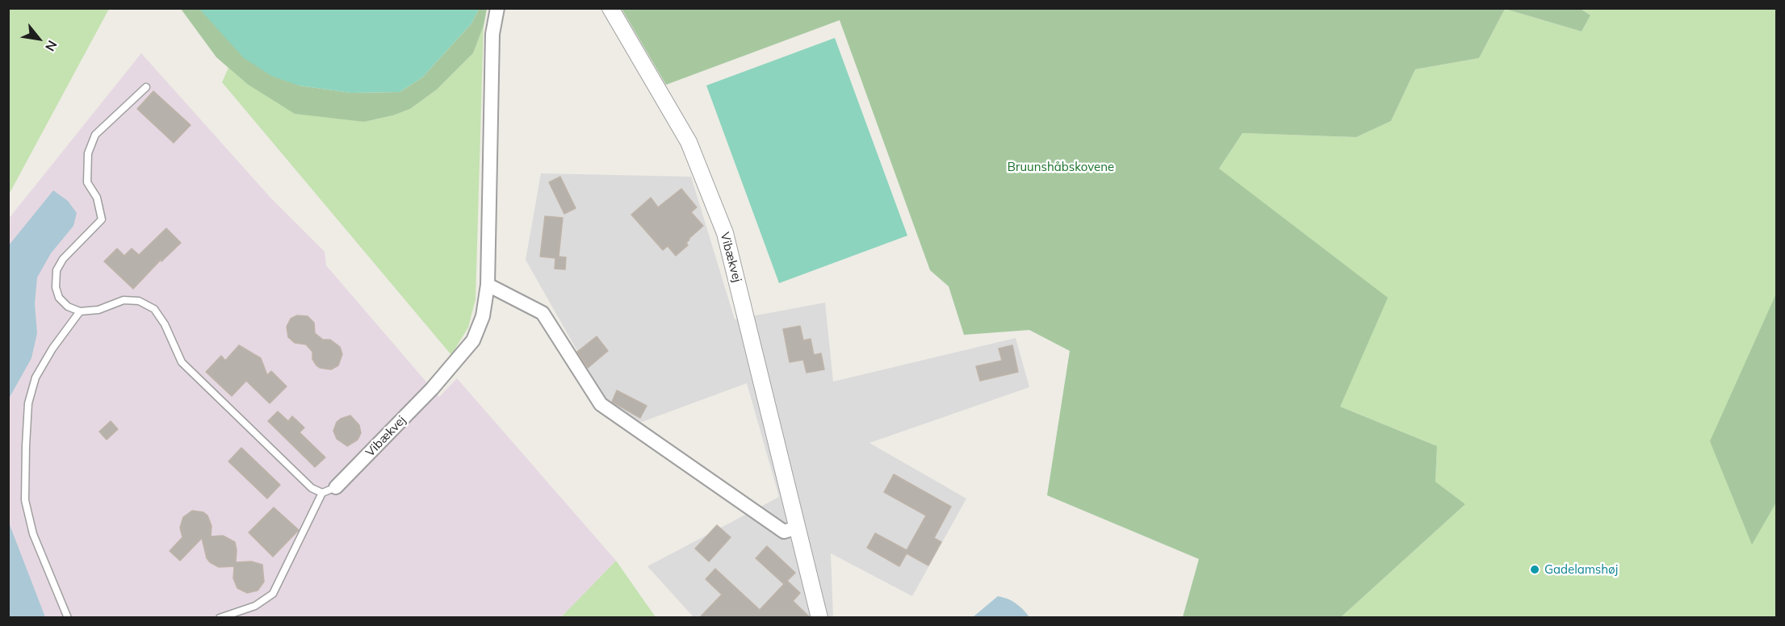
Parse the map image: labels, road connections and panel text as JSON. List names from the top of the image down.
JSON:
{
  "streets": {
    "street": ["Vibækvej"]
  },
  "parks": ["Bruunshåbskovene"],
  "places": ["Gadelamshøj"],
  "north": "bottom right"
}
